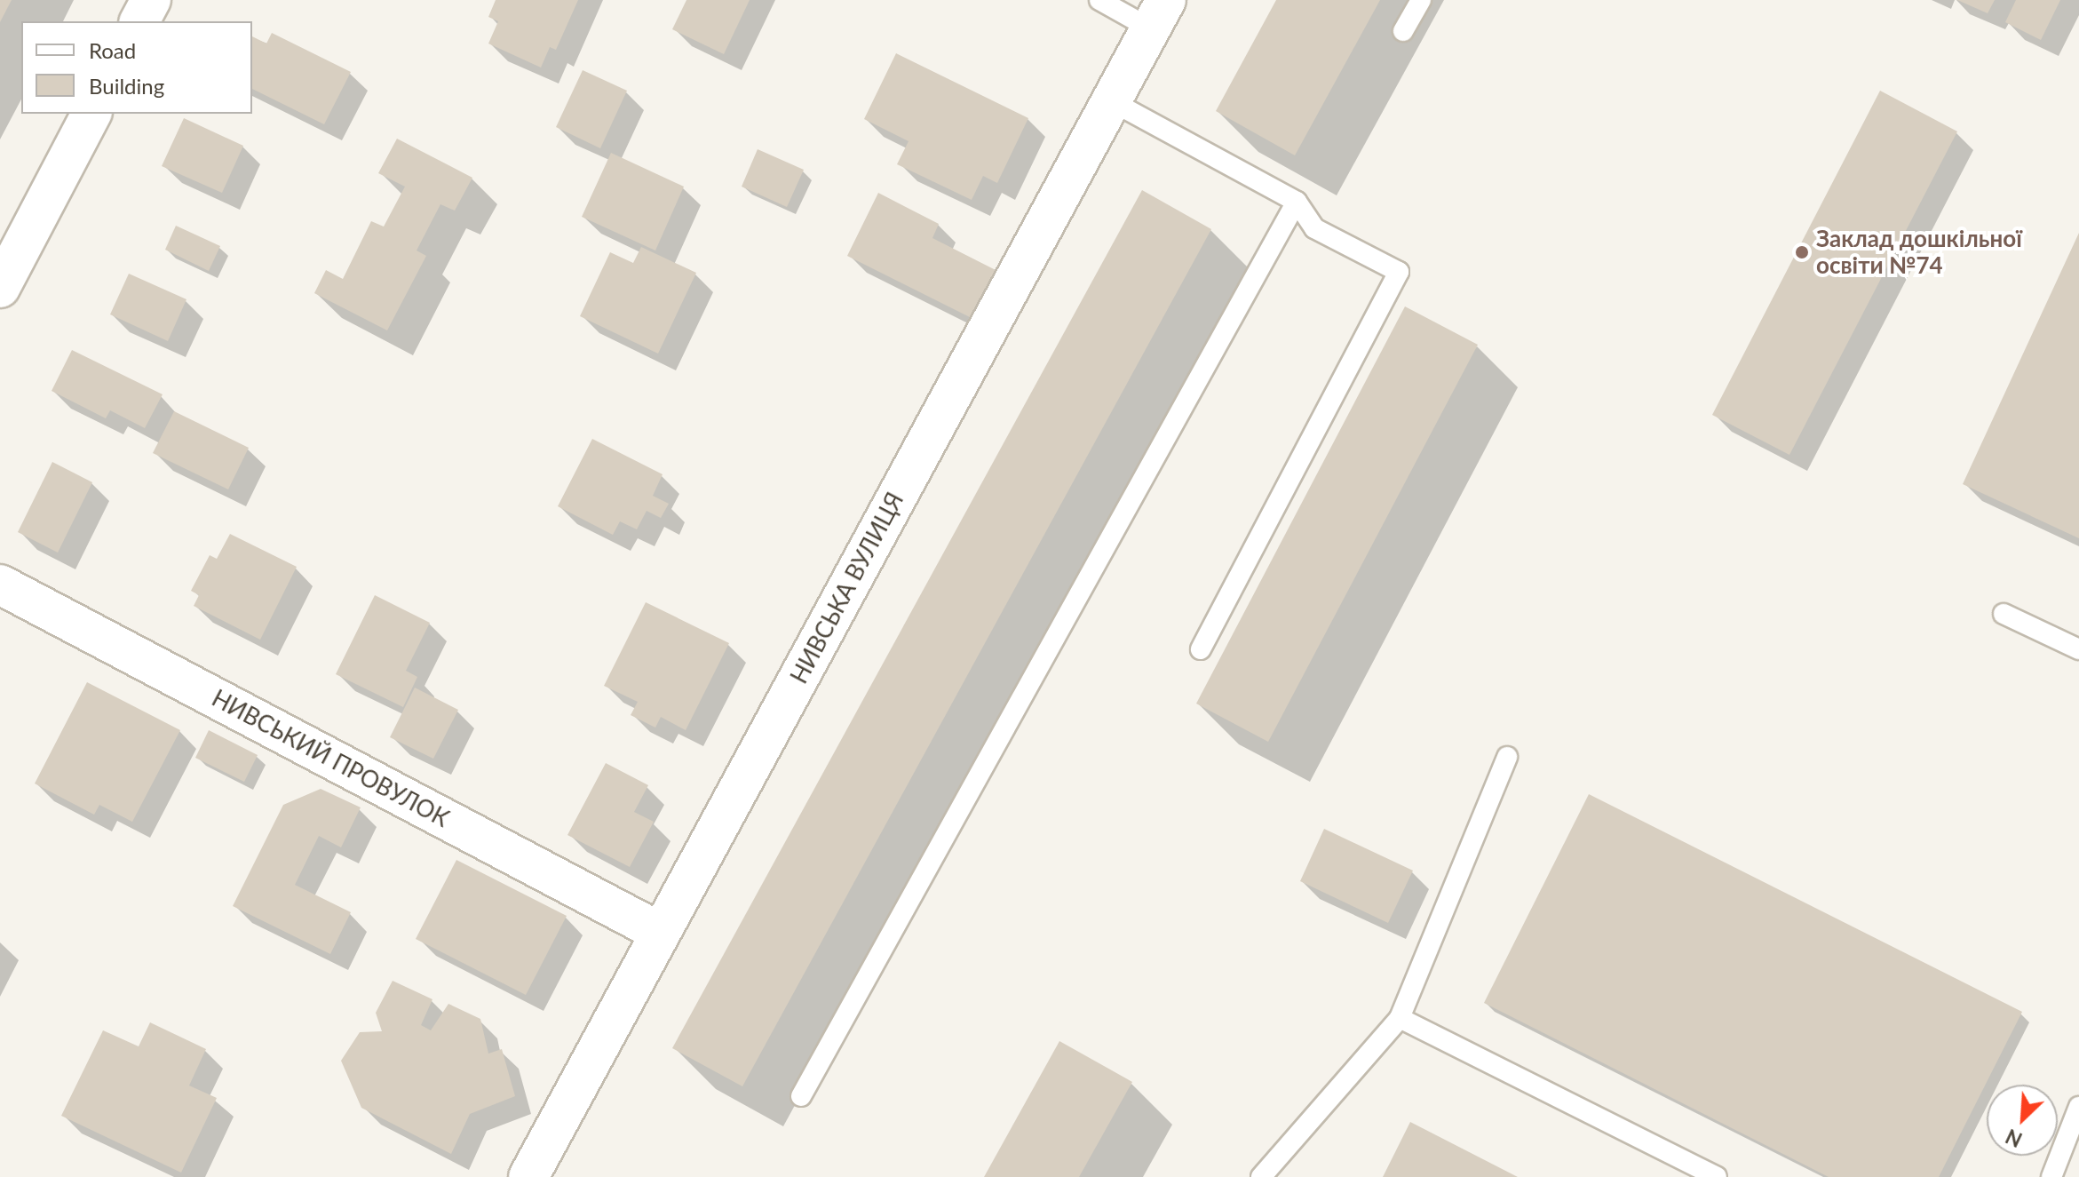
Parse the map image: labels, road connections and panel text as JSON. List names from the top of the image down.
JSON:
{
  "streets": {
    "street": ["НИВСЬКА ВУЛИЦЯ", "НИВСЬКИЙ ПРОВУЛОК"]
  },
  "crossings": [
    ["НИВСЬКА ВУЛИЦЯ", "НИВСЬКИЙ ПРОВУЛОК"]
  ],
  "places": ["Заклад дошкільної освіти №74"],
  "legend": ["Road", "Building"],
  "north": "bottom left"
}
